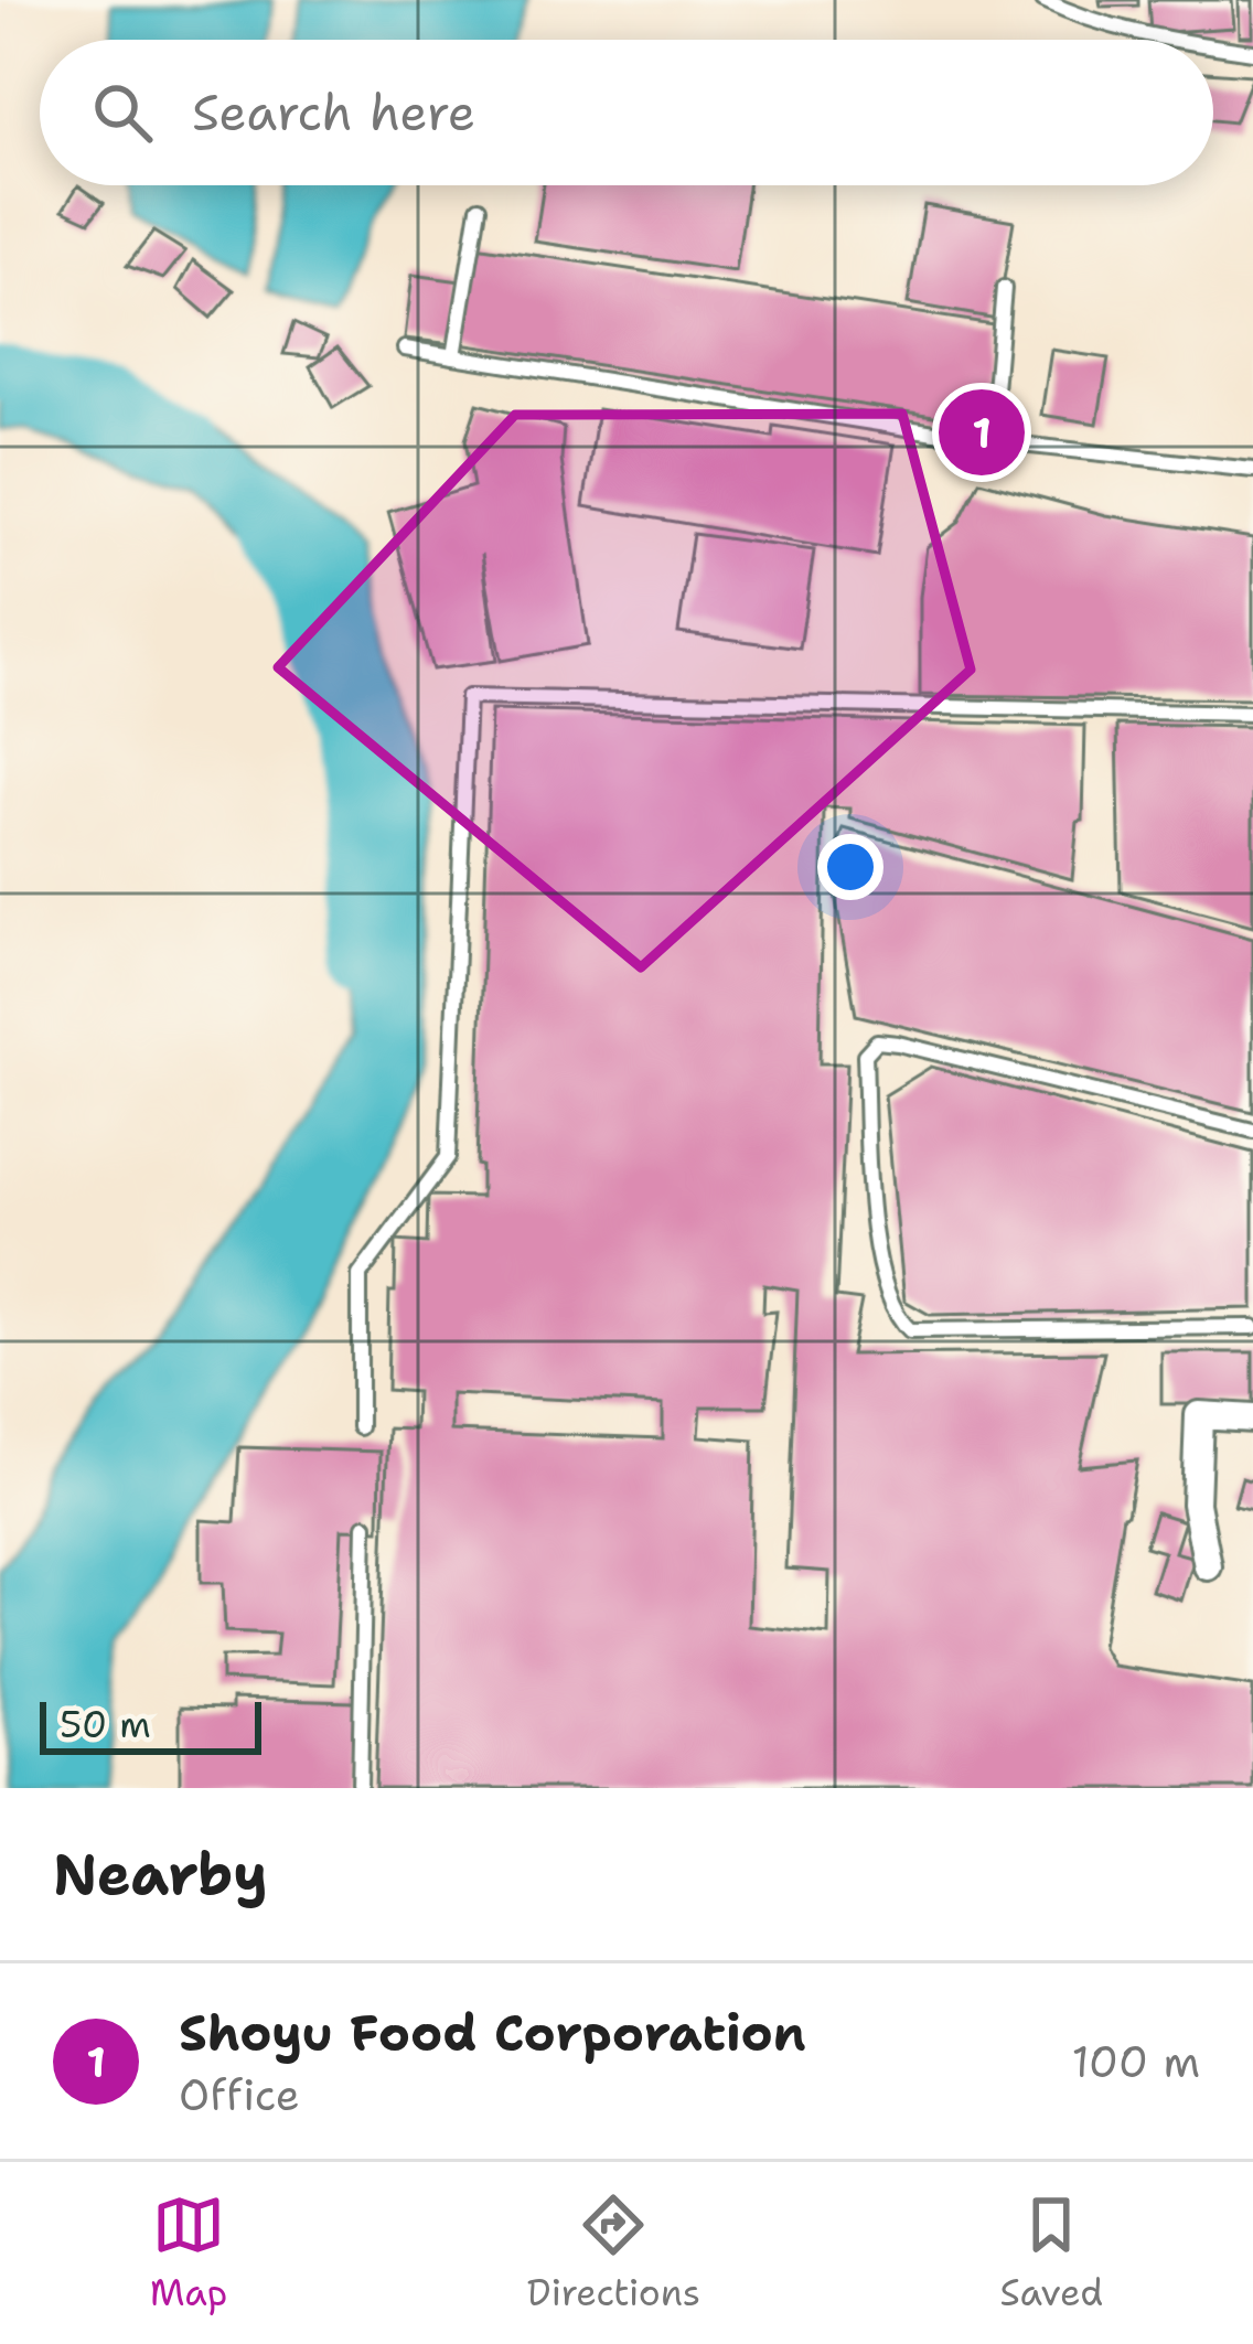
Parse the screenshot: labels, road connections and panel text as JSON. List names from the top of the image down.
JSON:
{
  "scale_bar": "50 m",
  "page": {
    "search": "Search here",
    "pins": "1",
    "scale": "50 m",
    "heading": "Nearby",
    "list": [
      {
        "mark": "1",
        "name": "Shoyu Food Corporation",
        "note": "Office",
        "value": "100 m"
      }
    ],
    "nav": ["Map", "Directions", "Saved"]
  }
}
